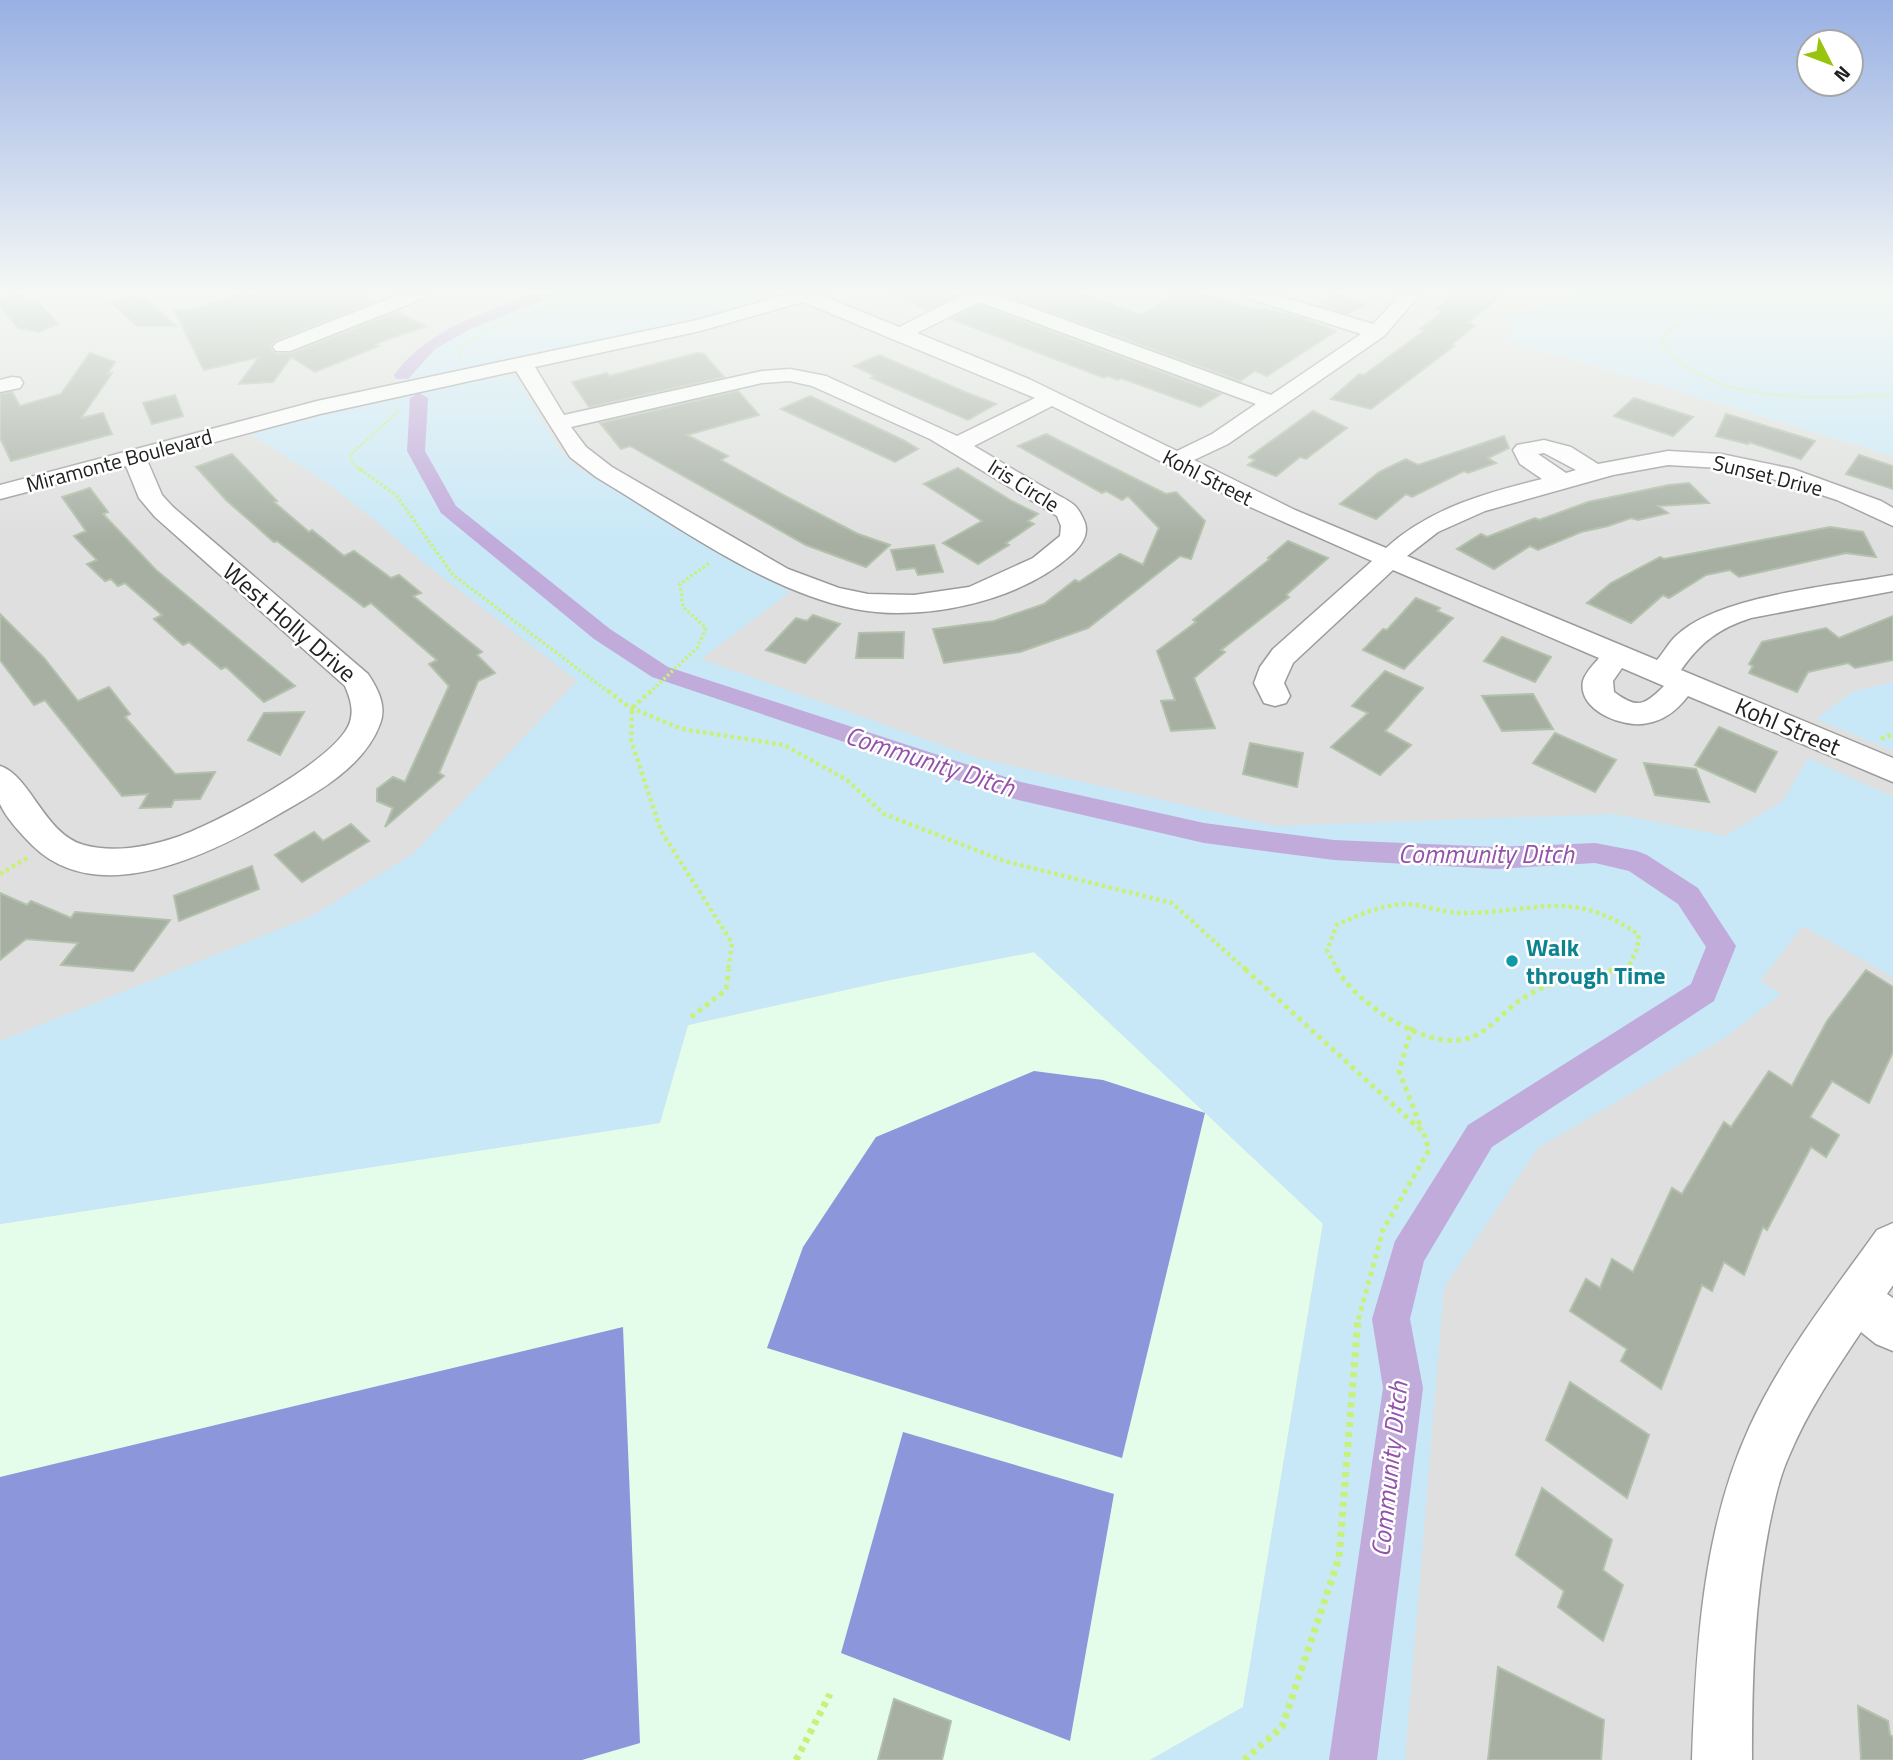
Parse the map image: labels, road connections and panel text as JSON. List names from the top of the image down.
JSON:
{
  "streets": {
    "street": [
      "Miramonte Boulevard",
      "Sunset Drive",
      "Kohl Street",
      "Iris Circle",
      "West Holly Drive"
    ]
  },
  "crossings": [
    ["Miramonte Boulevard", "West Holly Drive"],
    ["Sunset Drive", "Kohl Street"]
  ],
  "water": ["Community Ditch"],
  "places": ["Walk through Time"],
  "north": "bottom right"
}
